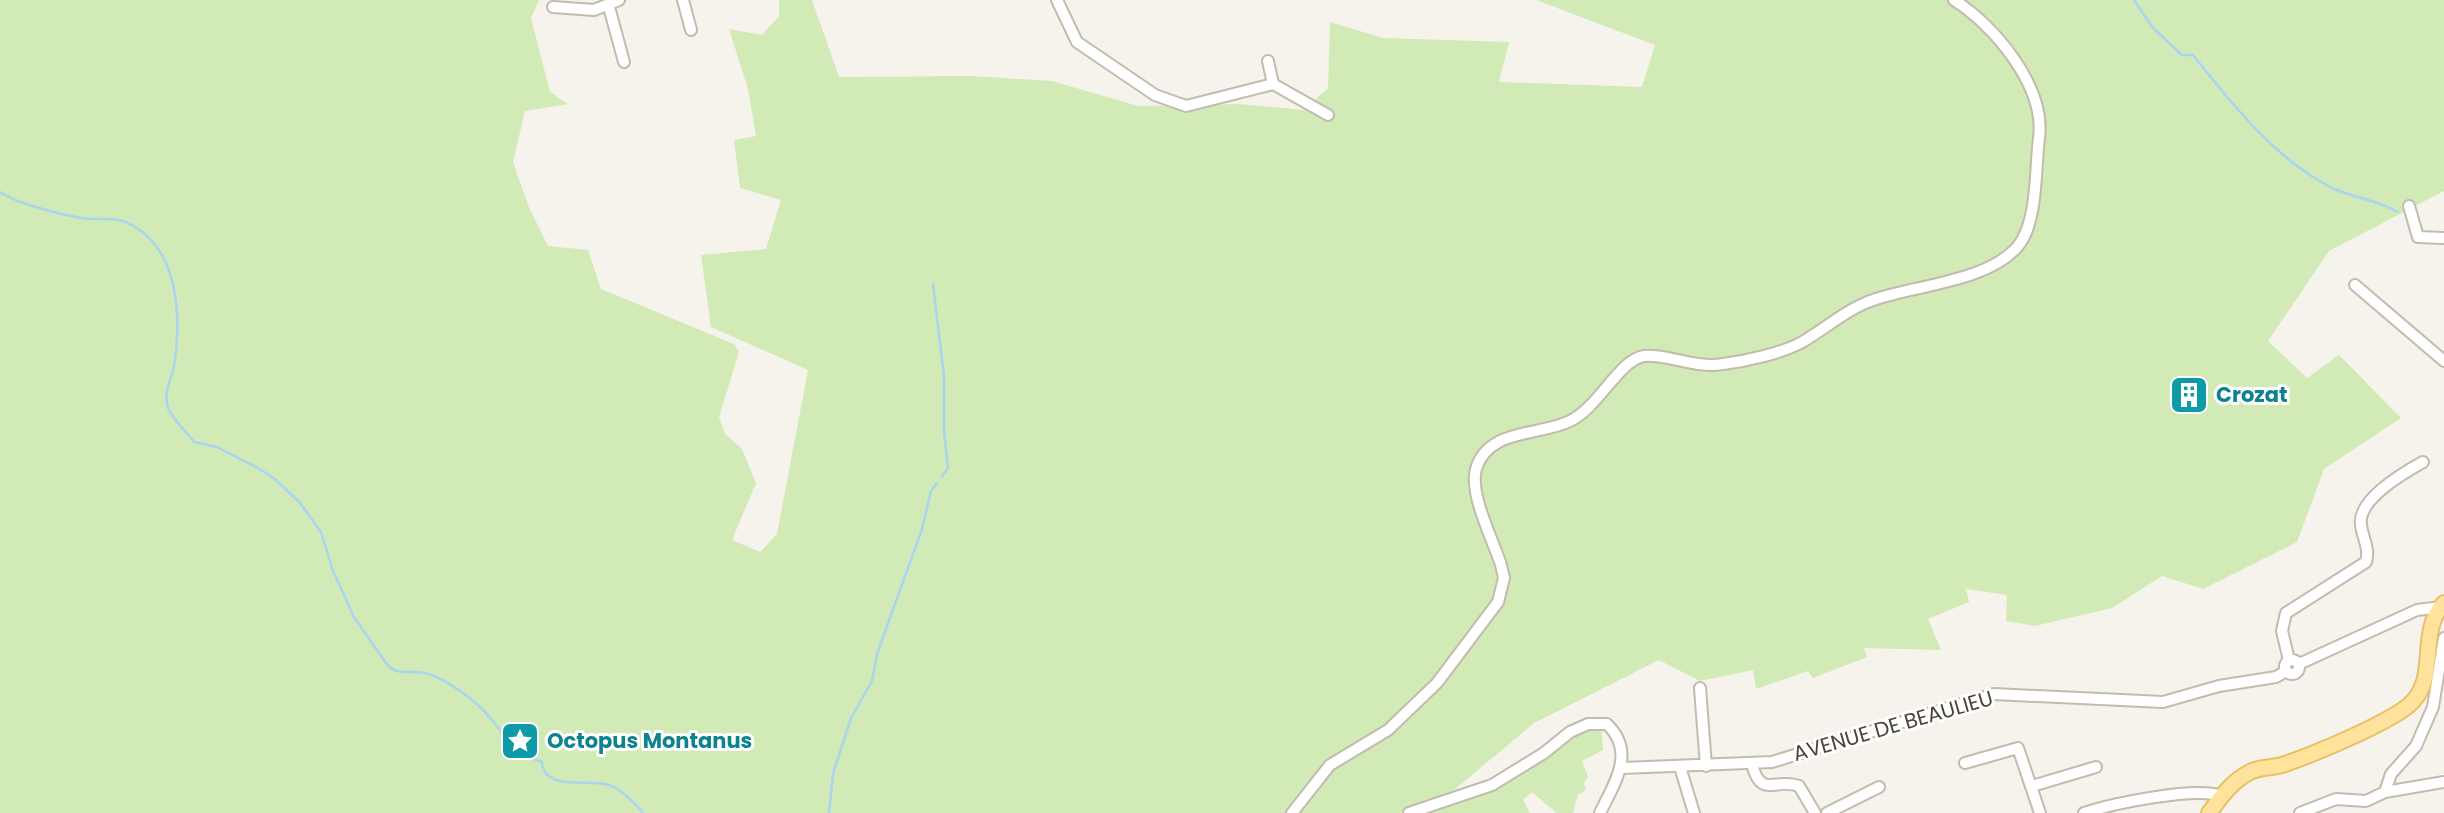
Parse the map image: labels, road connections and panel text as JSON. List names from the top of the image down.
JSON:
{
  "streets": {
    "street": ["AVENUE DE BEAULIEU"]
  },
  "places": {
    "building": ["Crozat"],
    "place": ["Octopus Montanus"]
  }
}
